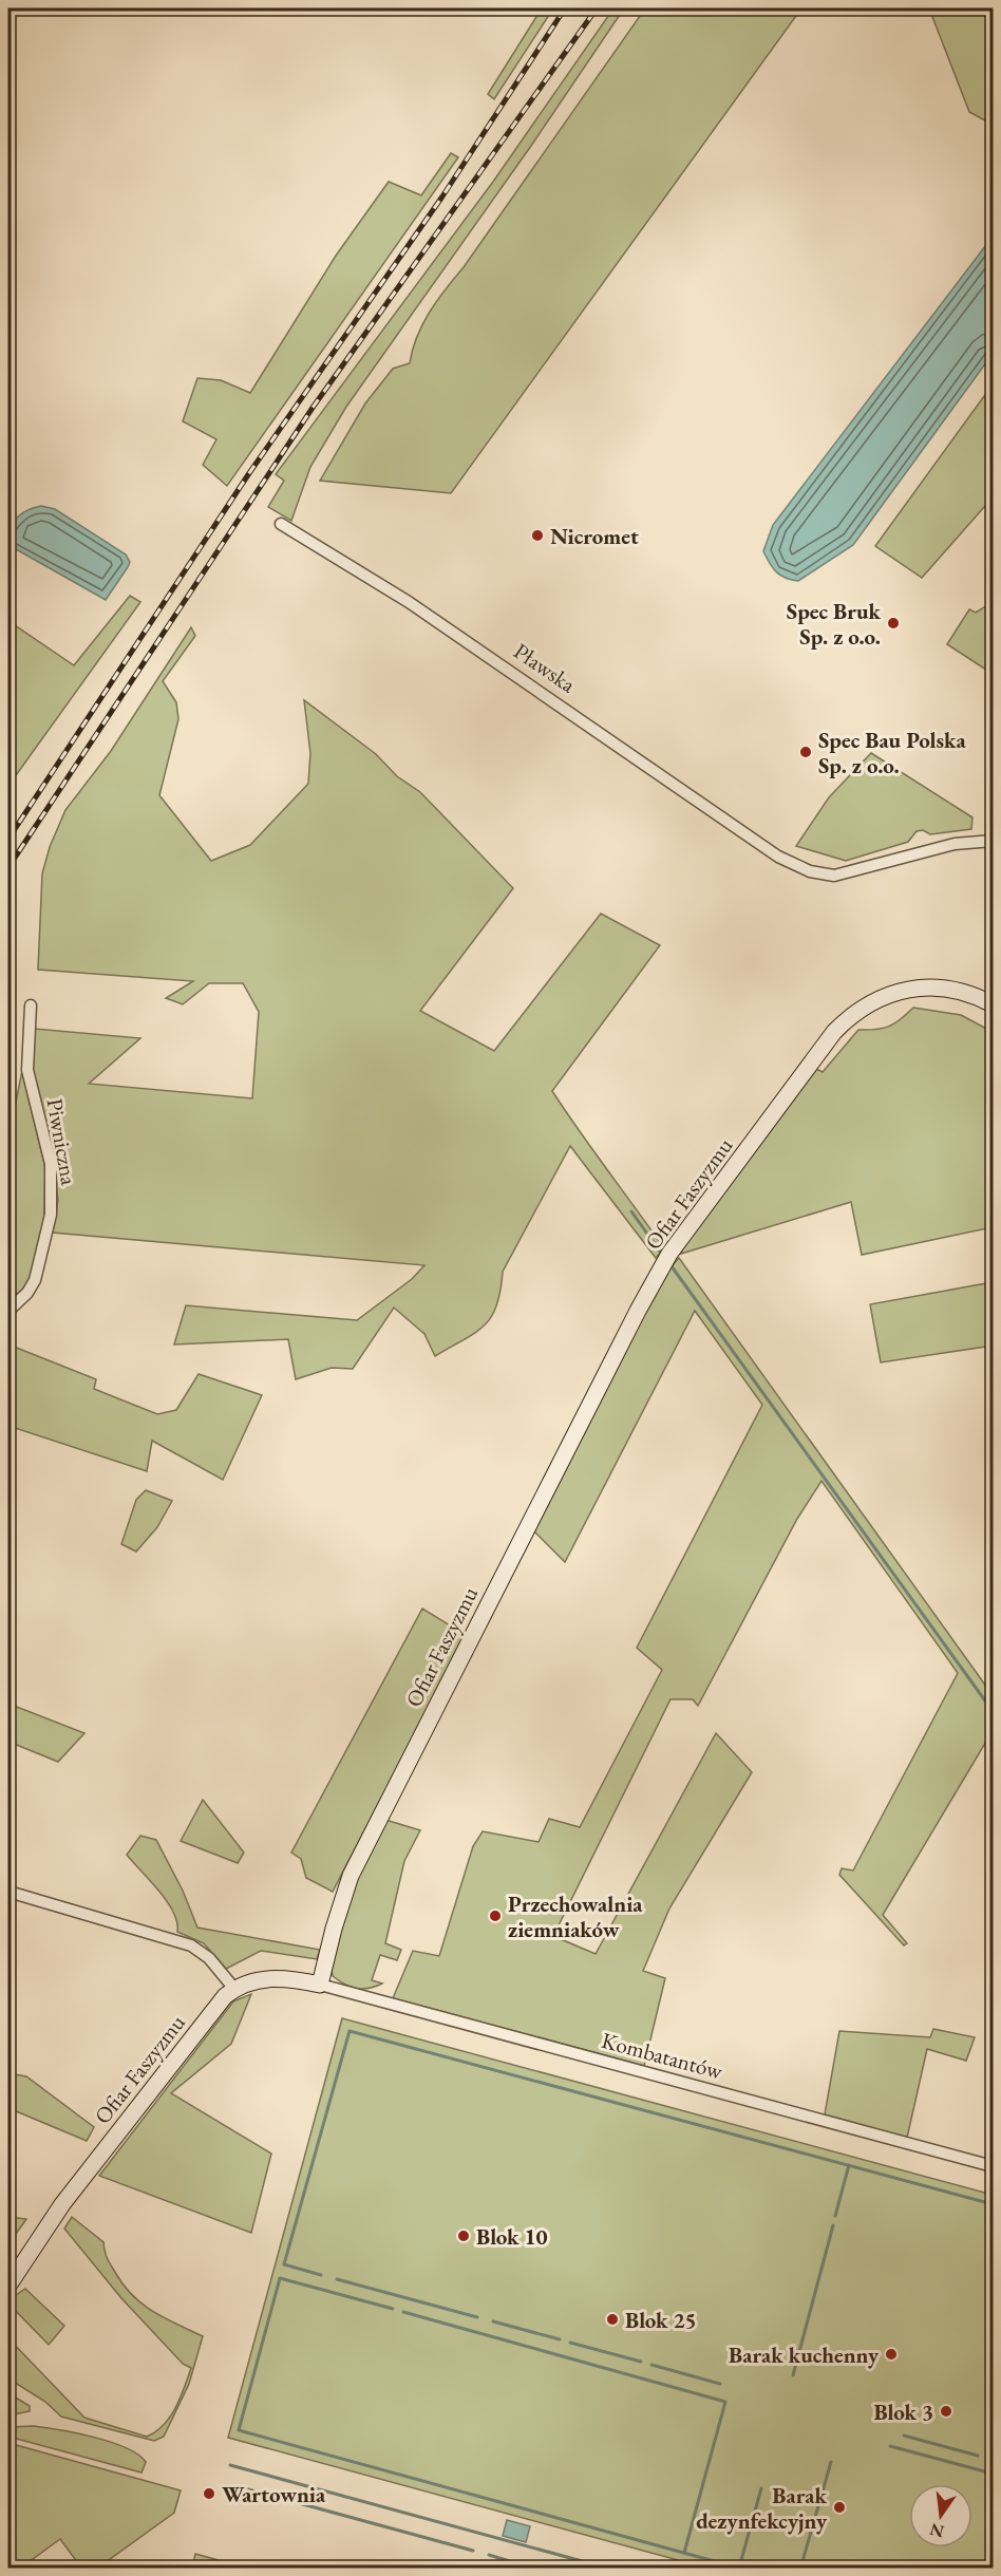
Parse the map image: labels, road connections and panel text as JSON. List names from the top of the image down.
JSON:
{
  "streets": {
    "street": [
      "Pławska",
      "Piwniczna",
      "Ofiar Faszyzmu",
      "Kombatantów"
    ]
  },
  "crossings": [
    ["Ofiar Faszyzmu", "Kombatantów"]
  ],
  "places": [
    "Nicromet",
    "Spec Bruk Sp. z o.o.",
    "Spec Bau Polska Sp. z o.o.",
    "Przechowalnia ziemniaków",
    "Blok 10",
    "Blok 25",
    "Barak kuchenny",
    "Blok 3",
    "Wartownia",
    "Barak dezynfekcyjny"
  ],
  "north": "bottom"
}
